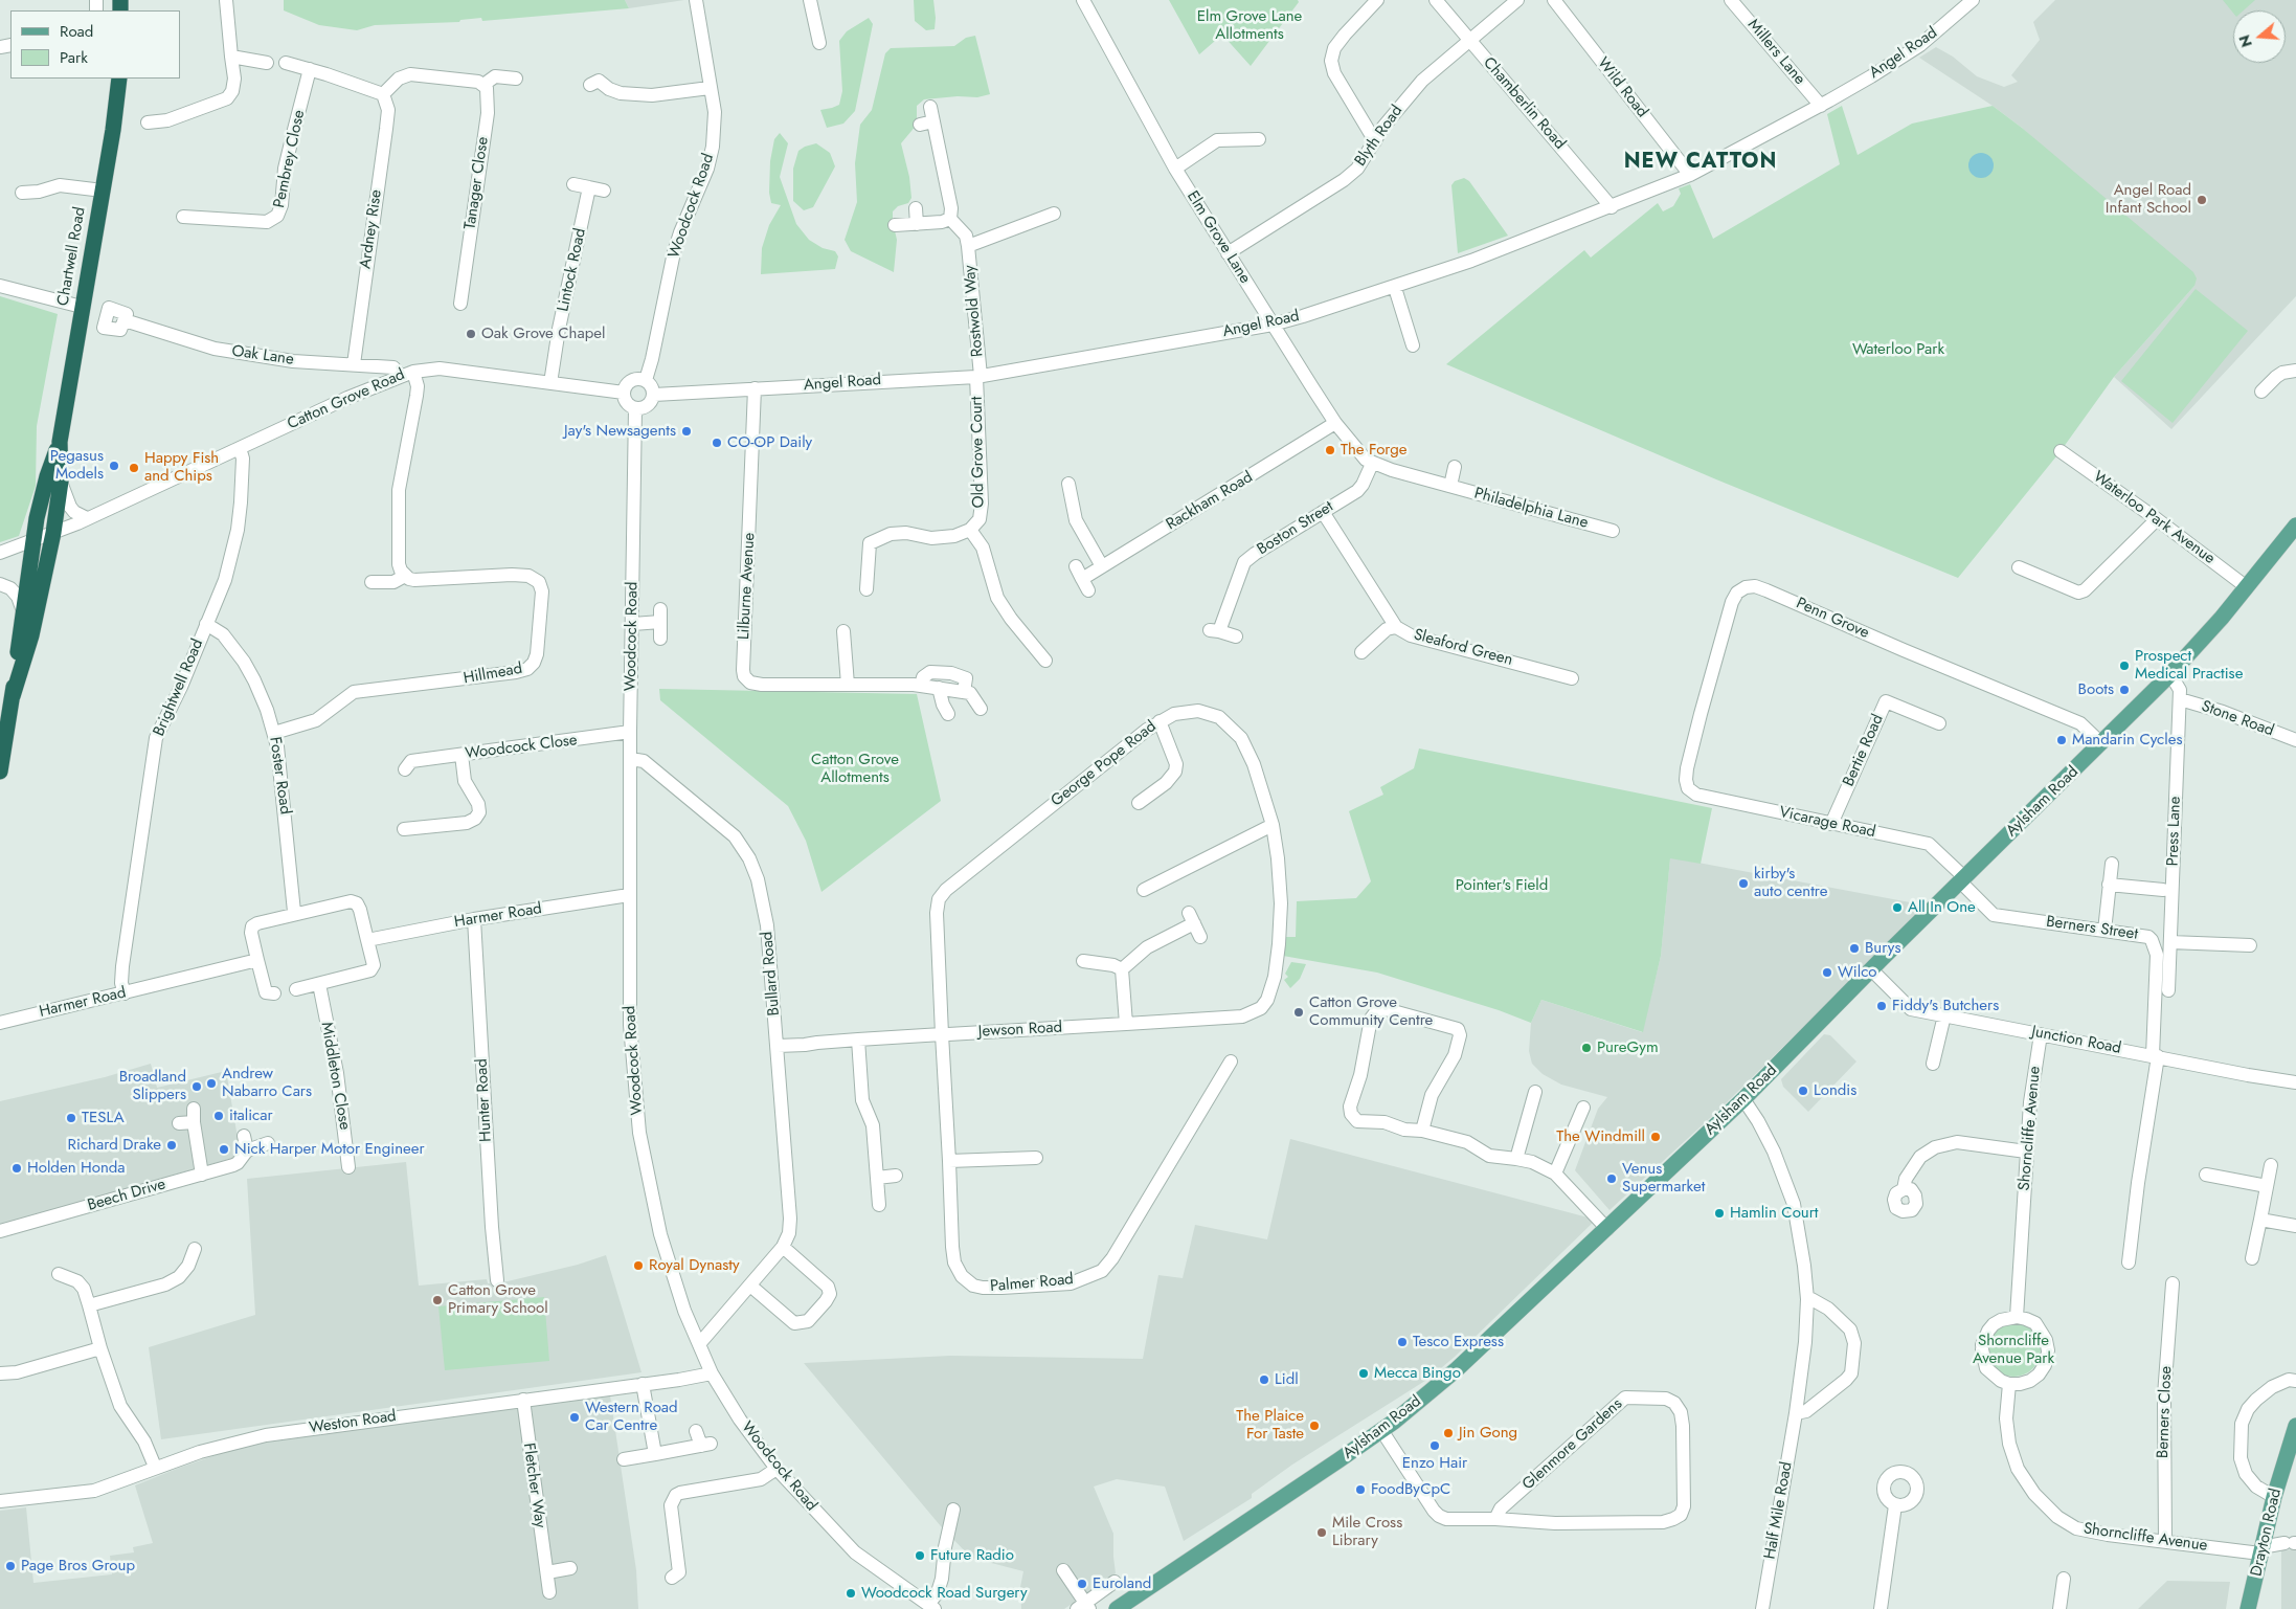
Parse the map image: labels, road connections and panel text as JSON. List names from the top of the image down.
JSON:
{
  "streets": {
    "highway": ["Chartwell Road"],
    "main road": ["Aylsham Road", "Drayton Road"],
    "street": [
      "Millers Lane",
      "Angel Road",
      "Wild Road",
      "Chamberlin Road",
      "Blyth Road",
      "Pembrey Close",
      "Tanager Close",
      "Woodcock Road",
      "Ardney Rise",
      "Elm Grove Lane",
      "Lintock Road",
      "Rostwold Way",
      "Oak Lane",
      "Catton Grove Road",
      "Old Grove Court",
      "Rackham Road",
      "Philadelphia Lane",
      "Waterloo Park Avenue",
      "Boston Street",
      "Lilburne Avenue",
      "Penn Grove",
      "Sleaford Green",
      "Hillmead",
      "Brightwell Road",
      "Stone Road",
      "Woodcock Close",
      "Bertie Road",
      "George Pope Road",
      "Foster Road",
      "Vicarage Road",
      "Press Lane",
      "Harmer Road",
      "Berners Street",
      "Bullard Road",
      "Jewson Road",
      "Junction Road",
      "Middleton Close",
      "Hunter Road",
      "Shorncliffe Avenue",
      "Beech Drive",
      "Palmer Road",
      "Berners Close",
      "Weston Road",
      "Glenmore Gardens",
      "Fletcher Way",
      "Half Mile Road"
    ]
  },
  "crossings": [
    ["Millers Lane", "Angel Road"],
    ["Angel Road", "Wild Road"],
    ["Angel Road", "Chamberlin Road"],
    ["Angel Road", "Woodcock Road"],
    ["Angel Road", "Elm Grove Lane"],
    ["Angel Road", "Rostwold Way"],
    ["Angel Road", "Catton Grove Road"],
    ["Angel Road", "Old Grove Court"],
    ["Angel Road", "Lilburne Avenue"],
    ["Chamberlin Road", "Blyth Road"],
    ["Blyth Road", "Elm Grove Lane"],
    ["Woodcock Road", "Catton Grove Road"],
    ["Woodcock Road", "Woodcock Close"],
    ["Woodcock Road", "Harmer Road"],
    ["Woodcock Road", "Bullard Road"],
    ["Woodcock Road", "Weston Road"],
    ["Ardney Rise", "Oak Lane"],
    ["Elm Grove Lane", "Rackham Road"],
    ["Elm Grove Lane", "Philadelphia Lane"],
    ["Elm Grove Lane", "Boston Street"],
    ["Chartwell Road", "Catton Grove Road"],
    ["Lintock Road", "Catton Grove Road"],
    ["Rostwold Way", "Old Grove Court"],
    ["Oak Lane", "Catton Grove Road"],
    ["Catton Grove Road", "Brightwell Road"],
    ["Philadelphia Lane", "Boston Street"],
    ["Waterloo Park Avenue", "Aylsham Road"],
    ["Boston Street", "Sleaford Green"],
    ["Penn Grove", "Aylsham Road"],
    ["Penn Grove", "Vicarage Road"],
    ["Hillmead", "Foster Road"],
    ["Brightwell Road", "Foster Road"],
    ["Brightwell Road", "Harmer Road"],
    ["Stone Road", "Press Lane"],
    ["Bertie Road", "Vicarage Road"],
    ["George Pope Road", "Jewson Road"],
    ["George Pope Road", "Palmer Road"],
    ["Aylsham Road", "Vicarage Road"],
    ["Aylsham Road", "Press Lane"],
    ["Aylsham Road", "Berners Street"],
    ["Aylsham Road", "Junction Road"],
    ["Aylsham Road", "Glenmore Gardens"],
    ["Aylsham Road", "Half Mile Road"],
    ["Vicarage Road", "Berners Street"],
    ["Harmer Road", "Hunter Road"],
    ["Berners Street", "Junction Road"],
    ["Bullard Road", "Jewson Road"],
    ["Jewson Road", "Palmer Road"],
    ["Junction Road", "Shorncliffe Avenue"],
    ["Shorncliffe Avenue", "Berners Close"],
    ["Shorncliffe Avenue", "Drayton Road"],
    ["Weston Road", "Fletcher Way"]
  ],
  "districts": ["NEW CATTON"],
  "parks": [
    "Elm Grove Lane Allotments",
    "Waterloo Park",
    "Catton Grove Allotments",
    "Pointer's Field",
    "Shorncliffe Avenue Park"
  ],
  "places": [
    "Angel Road Infant School",
    "Oak Grove Chapel",
    "Jay's Newsagents",
    "CO-OP Daily",
    "The Forge",
    "Pegasus Models",
    "Happy Fish and Chips",
    "Prospect Medical Practise",
    "Boots",
    "Mandarin Cycles",
    "kirby's auto centre",
    "All In One",
    "Burys",
    "Wilco",
    "Fiddy's Butchers",
    "Catton Grove Community Centre",
    "PureGym",
    "Andrew Nabarro Cars",
    "Broadland Slippers",
    "Londis",
    "italicar",
    "TESLA",
    "The Windmill",
    "Richard Drake",
    "Nick Harper Motor Engineer",
    "Holden Honda",
    "Venus Supermarket",
    "Hamlin Court",
    "Royal Dynasty",
    "Catton Grove Primary School",
    "Tesco Express",
    "Mecca Bingo",
    "Lidl",
    "Western Road Car Centre",
    "The Plaice For Taste",
    "Jin Gong",
    "Enzo Hair",
    "FoodByCpC",
    "Mile Cross Library",
    "Future Radio",
    "Page Bros Group",
    "Euroland",
    "Woodcock Road Surgery"
  ],
  "legend": ["Road", "Park"],
  "north": "left"
}
